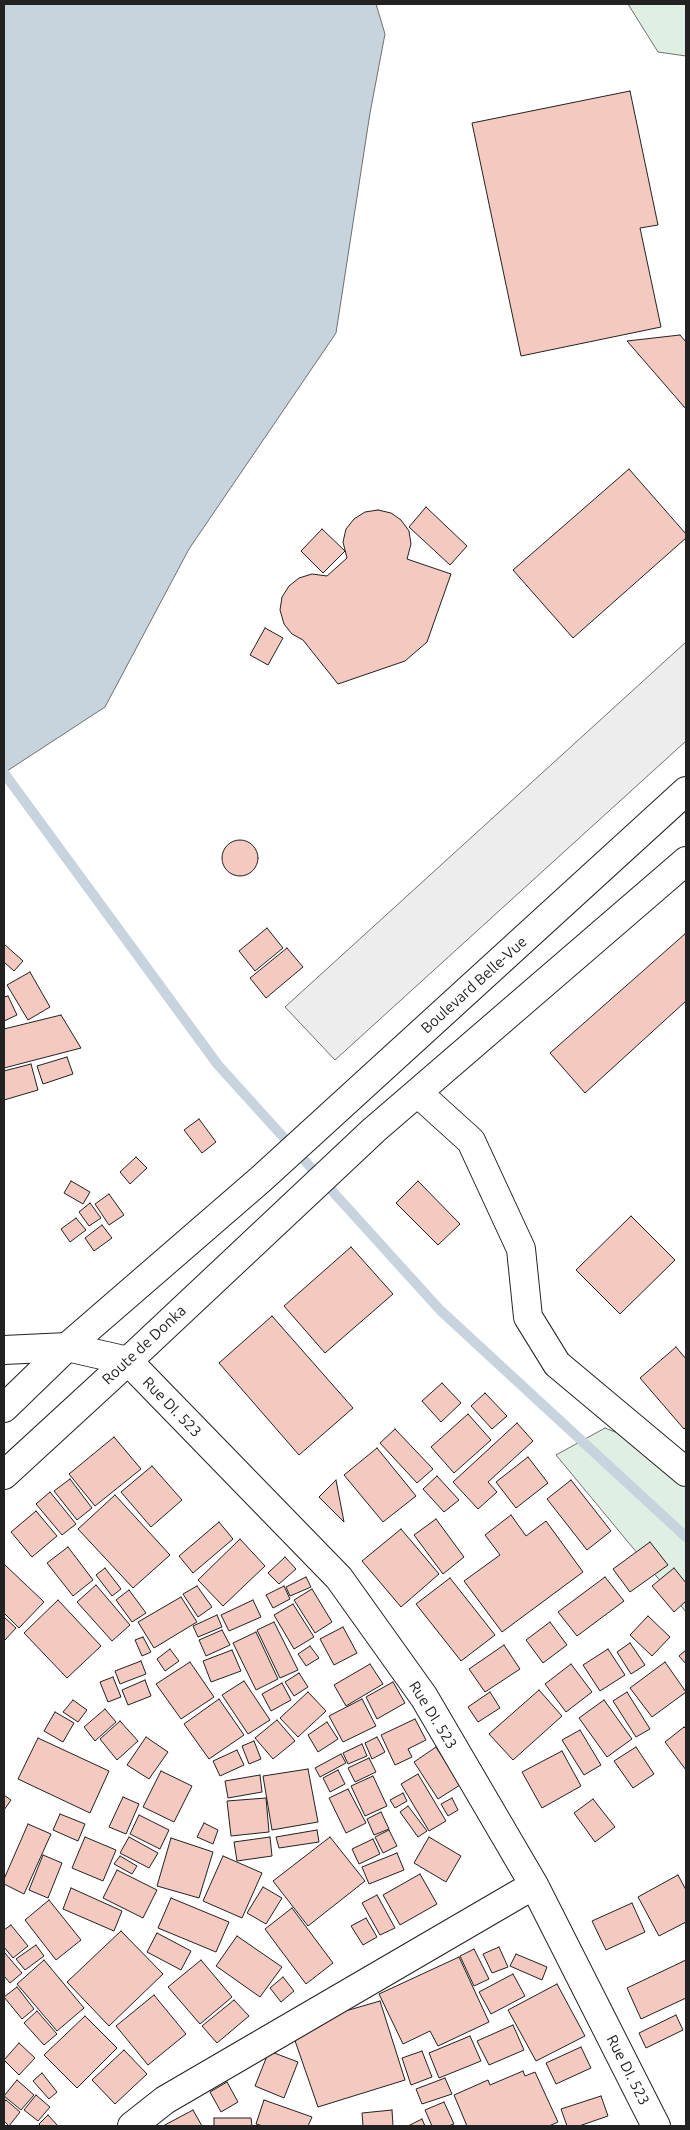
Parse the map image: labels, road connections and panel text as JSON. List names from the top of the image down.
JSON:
{
  "streets": {
    "main road": ["Boulevard Belle-Vue", "Route de Donka", "Rue DI. 523"]
  },
  "crossings": [
    ["Route de Donka", "Rue DI. 523"]
  ]
}
